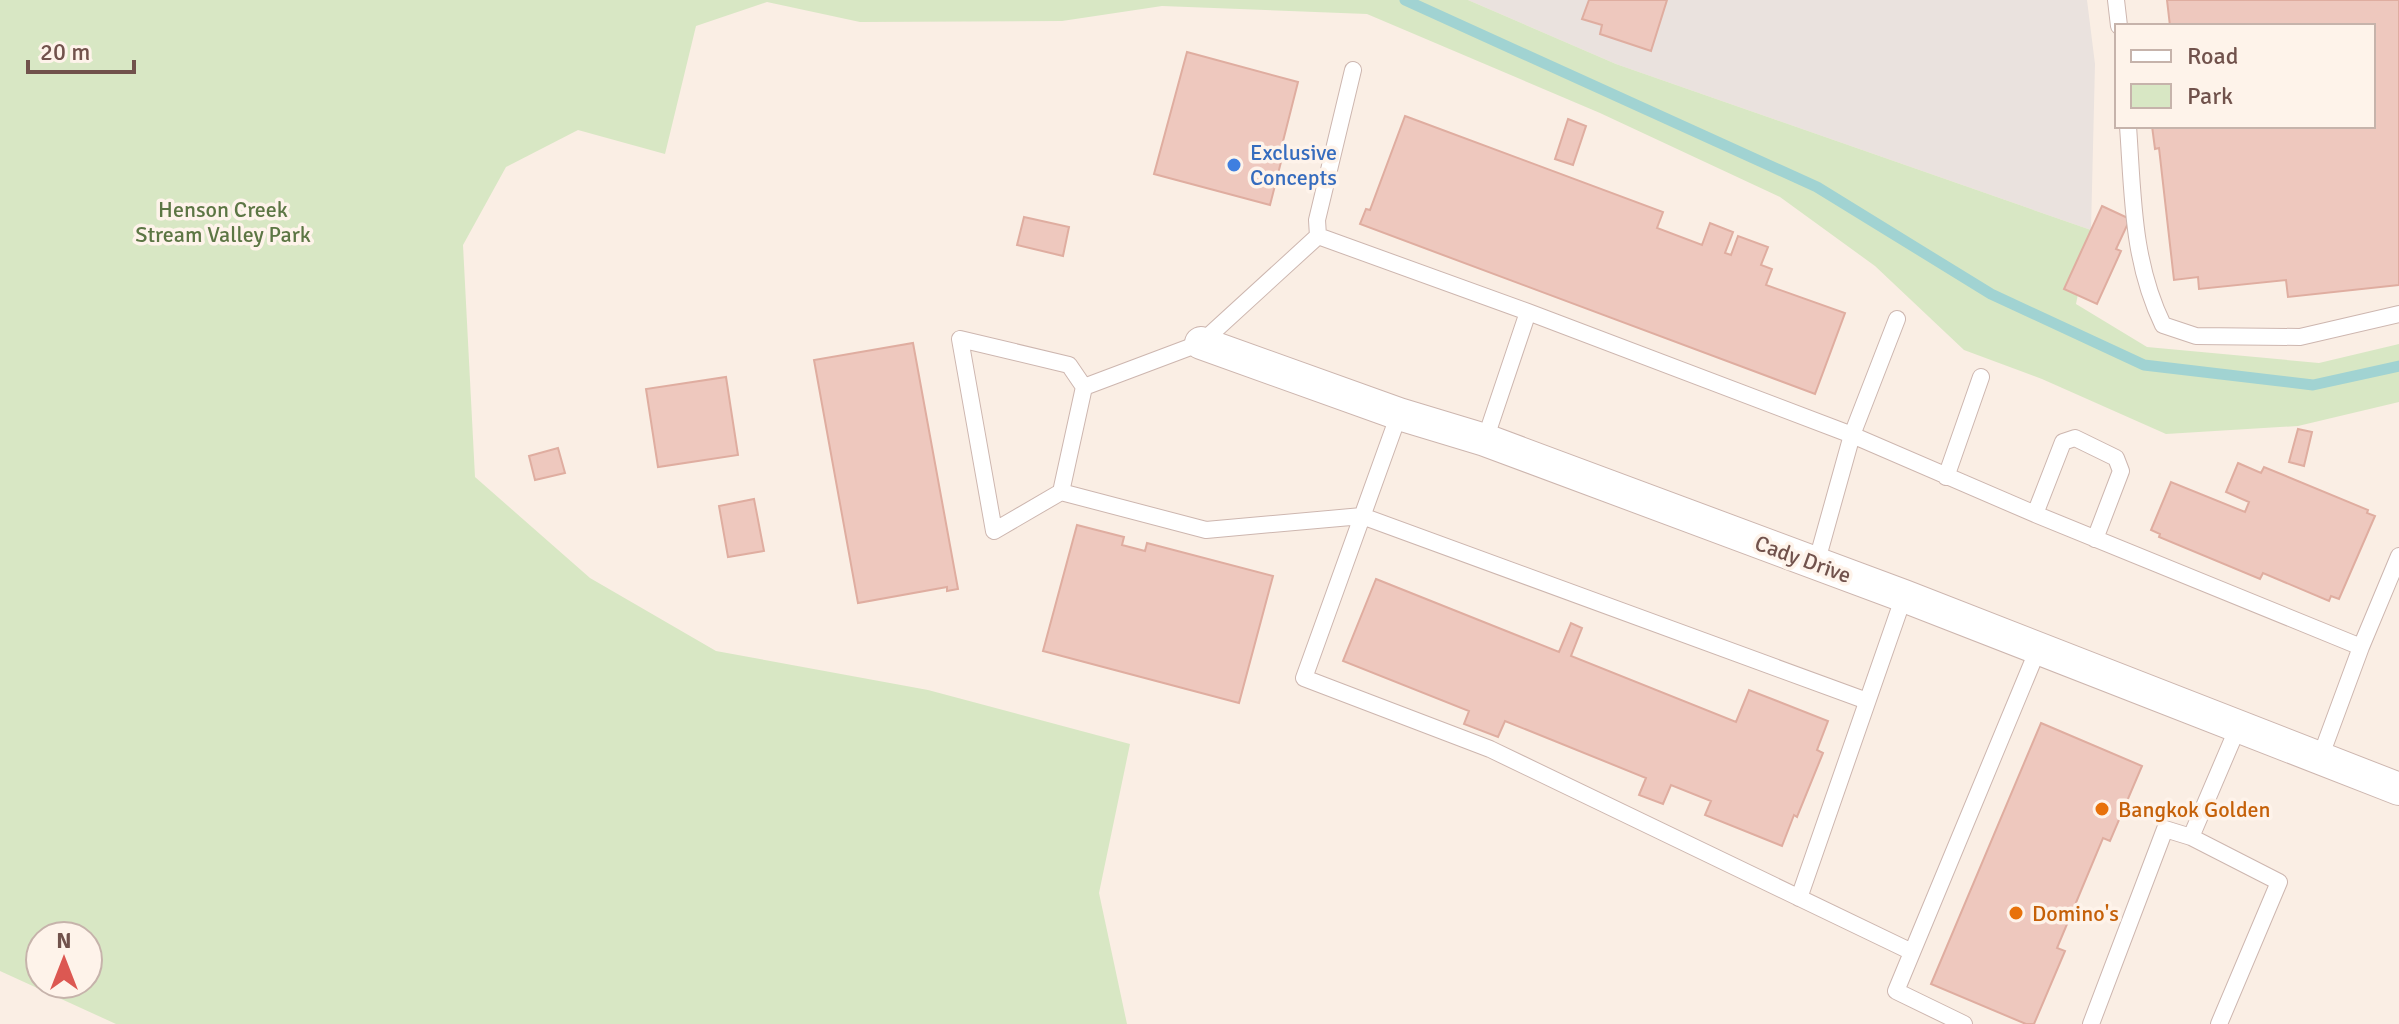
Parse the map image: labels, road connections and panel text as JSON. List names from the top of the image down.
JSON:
{
  "streets": {
    "street": ["Cady Drive"]
  },
  "parks": ["Henson Creek Stream Valley Park"],
  "places": ["Exclusive Concepts", "Bangkok Golden", "Domino's"],
  "legend": ["Road", "Park"],
  "scale_bar": "20 m",
  "north": "top"
}
